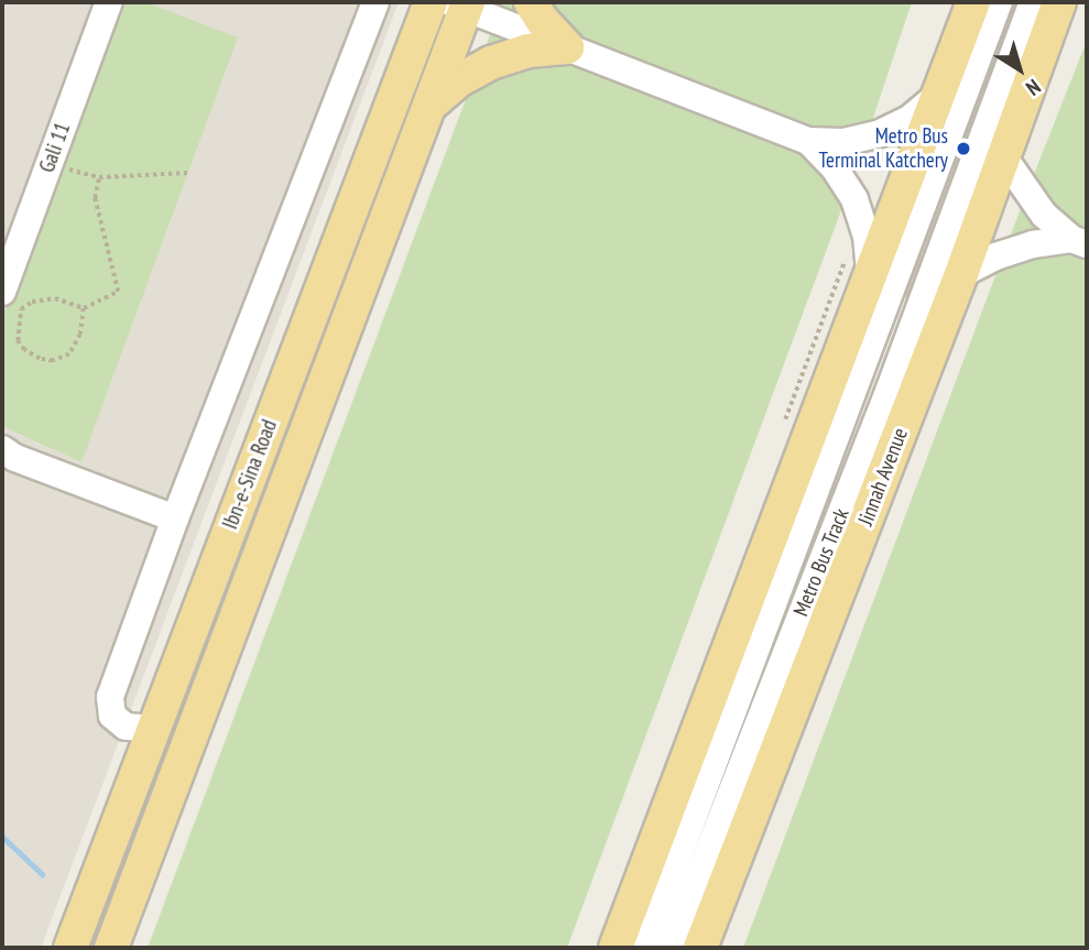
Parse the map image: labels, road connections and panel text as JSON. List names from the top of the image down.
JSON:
{
  "streets": {
    "main road": ["Ibn-e-Sina Road", "Jinnah Avenue"],
    "street": ["Gali 11", "Metro Bus Track"]
  },
  "places": ["Metro Bus Terminal Katchery"],
  "north": "bottom right"
}
